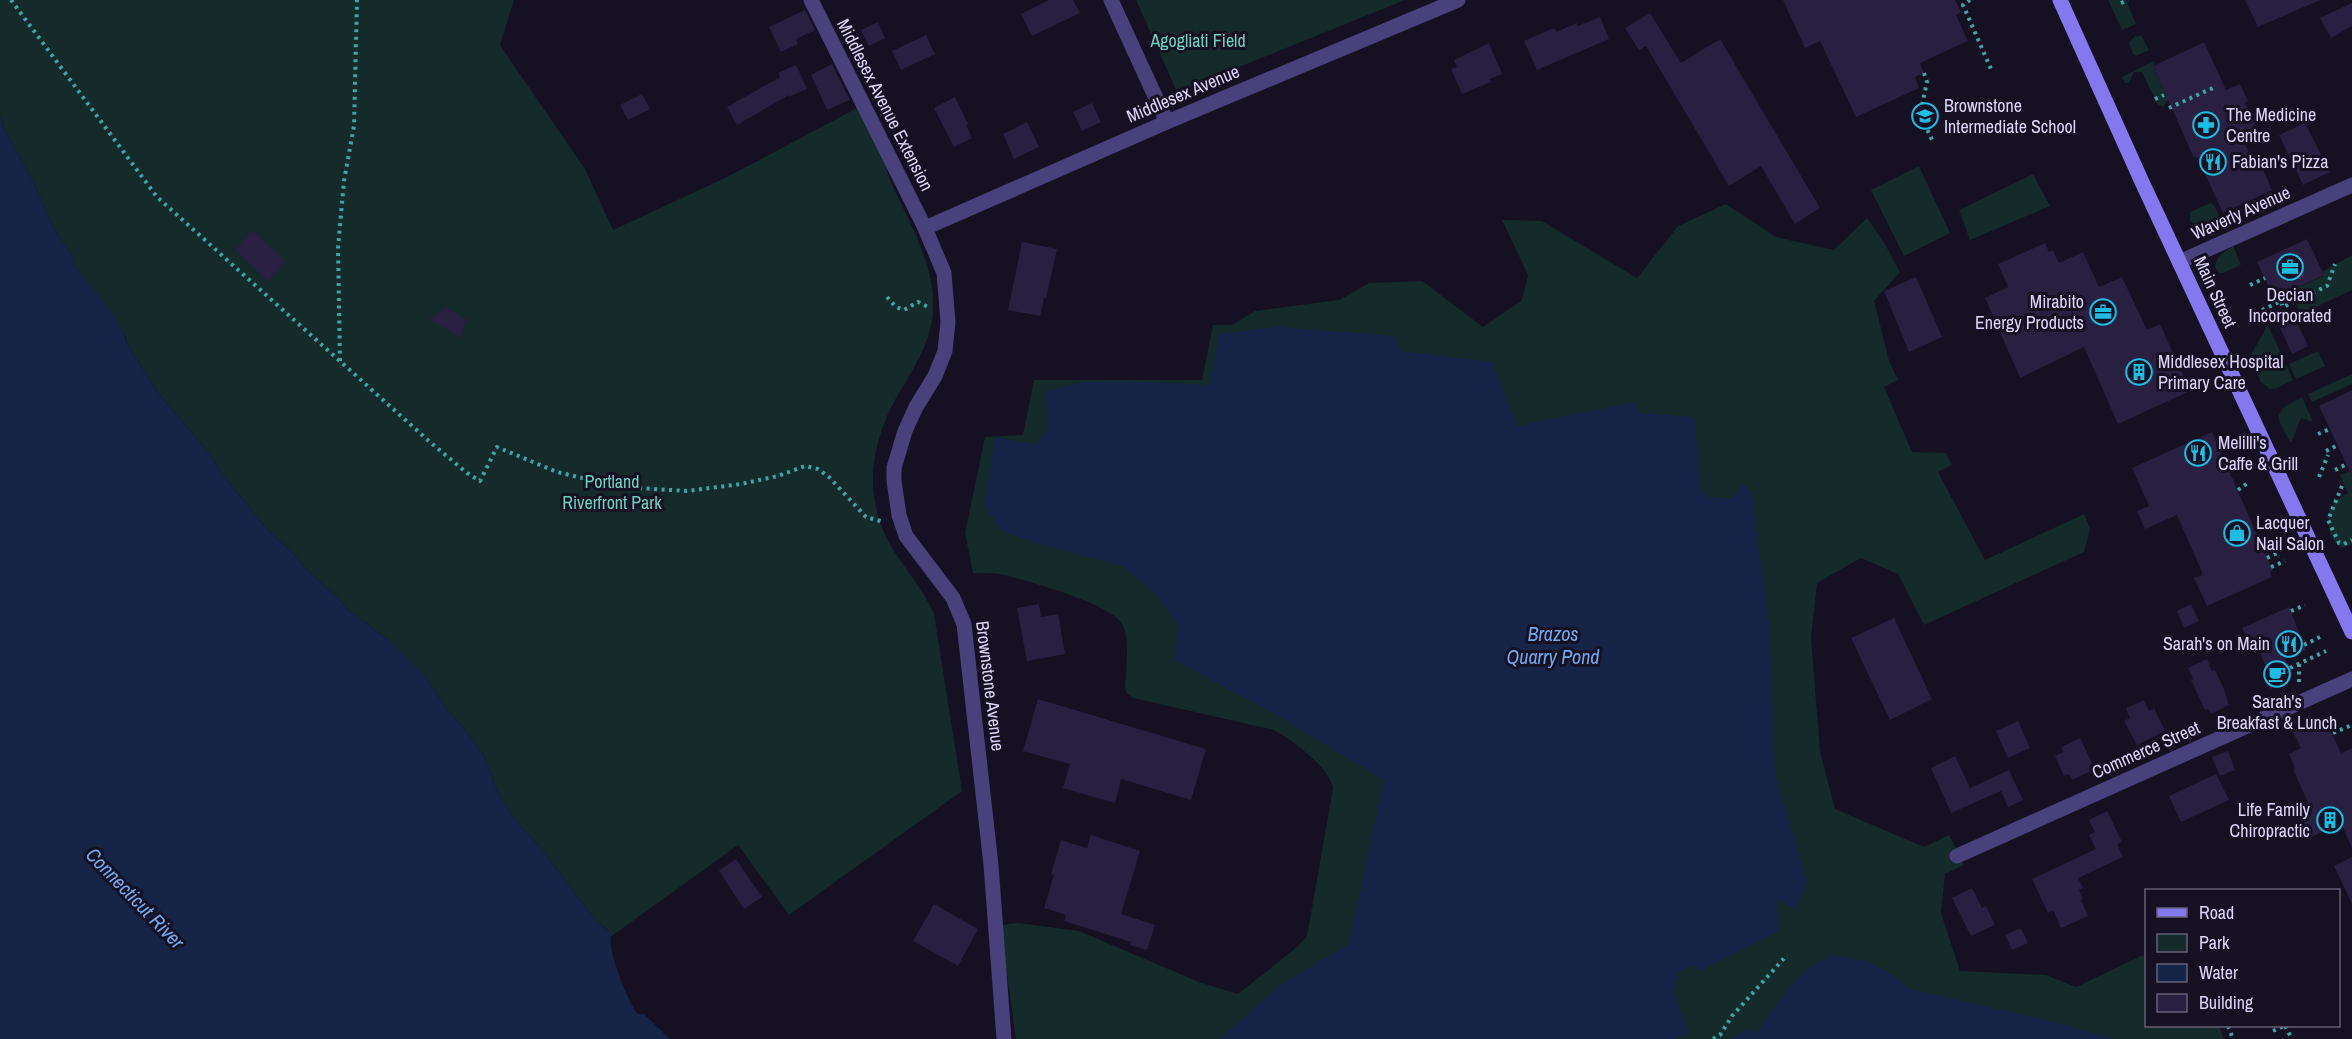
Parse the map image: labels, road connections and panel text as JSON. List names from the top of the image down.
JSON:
{
  "streets": {
    "main road": ["Main Street"],
    "street": [
      "Middlesex Avenue",
      "Middlesex Avenue Extension",
      "Waverly Avenue",
      "Brownstone Avenue",
      "Commerce Street"
    ]
  },
  "crossings": [
    ["Middlesex Avenue", "Middlesex Avenue Extension"],
    ["Middlesex Avenue", "Brownstone Avenue"],
    ["Middlesex Avenue Extension", "Brownstone Avenue"],
    ["Waverly Avenue", "Main Street"]
  ],
  "water": ["Brazos Quarry Pond", "Connecticut River"],
  "parks": ["Agogliati Field", "Portland Riverfront Park"],
  "places": {
    "school or university": ["Brownstone Intermediate School"],
    "pharmacy": ["The Medicine Centre"],
    "restaurant": ["Fabian's Pizza", "Melilli's Caffe & Grill", "Sarah's on Main"],
    "office": ["Decian Incorporated", "Mirabito Energy Products"],
    "building": ["Middlesex Hospital Primary Care", "Life Family Chiropractic"],
    "shop": ["Lacquer Nail Salon"],
    "cafe": ["Sarah's Breakfast & Lunch"]
  },
  "legend": [
    "Road",
    "Park",
    "Water",
    "Building"
  ]
}
